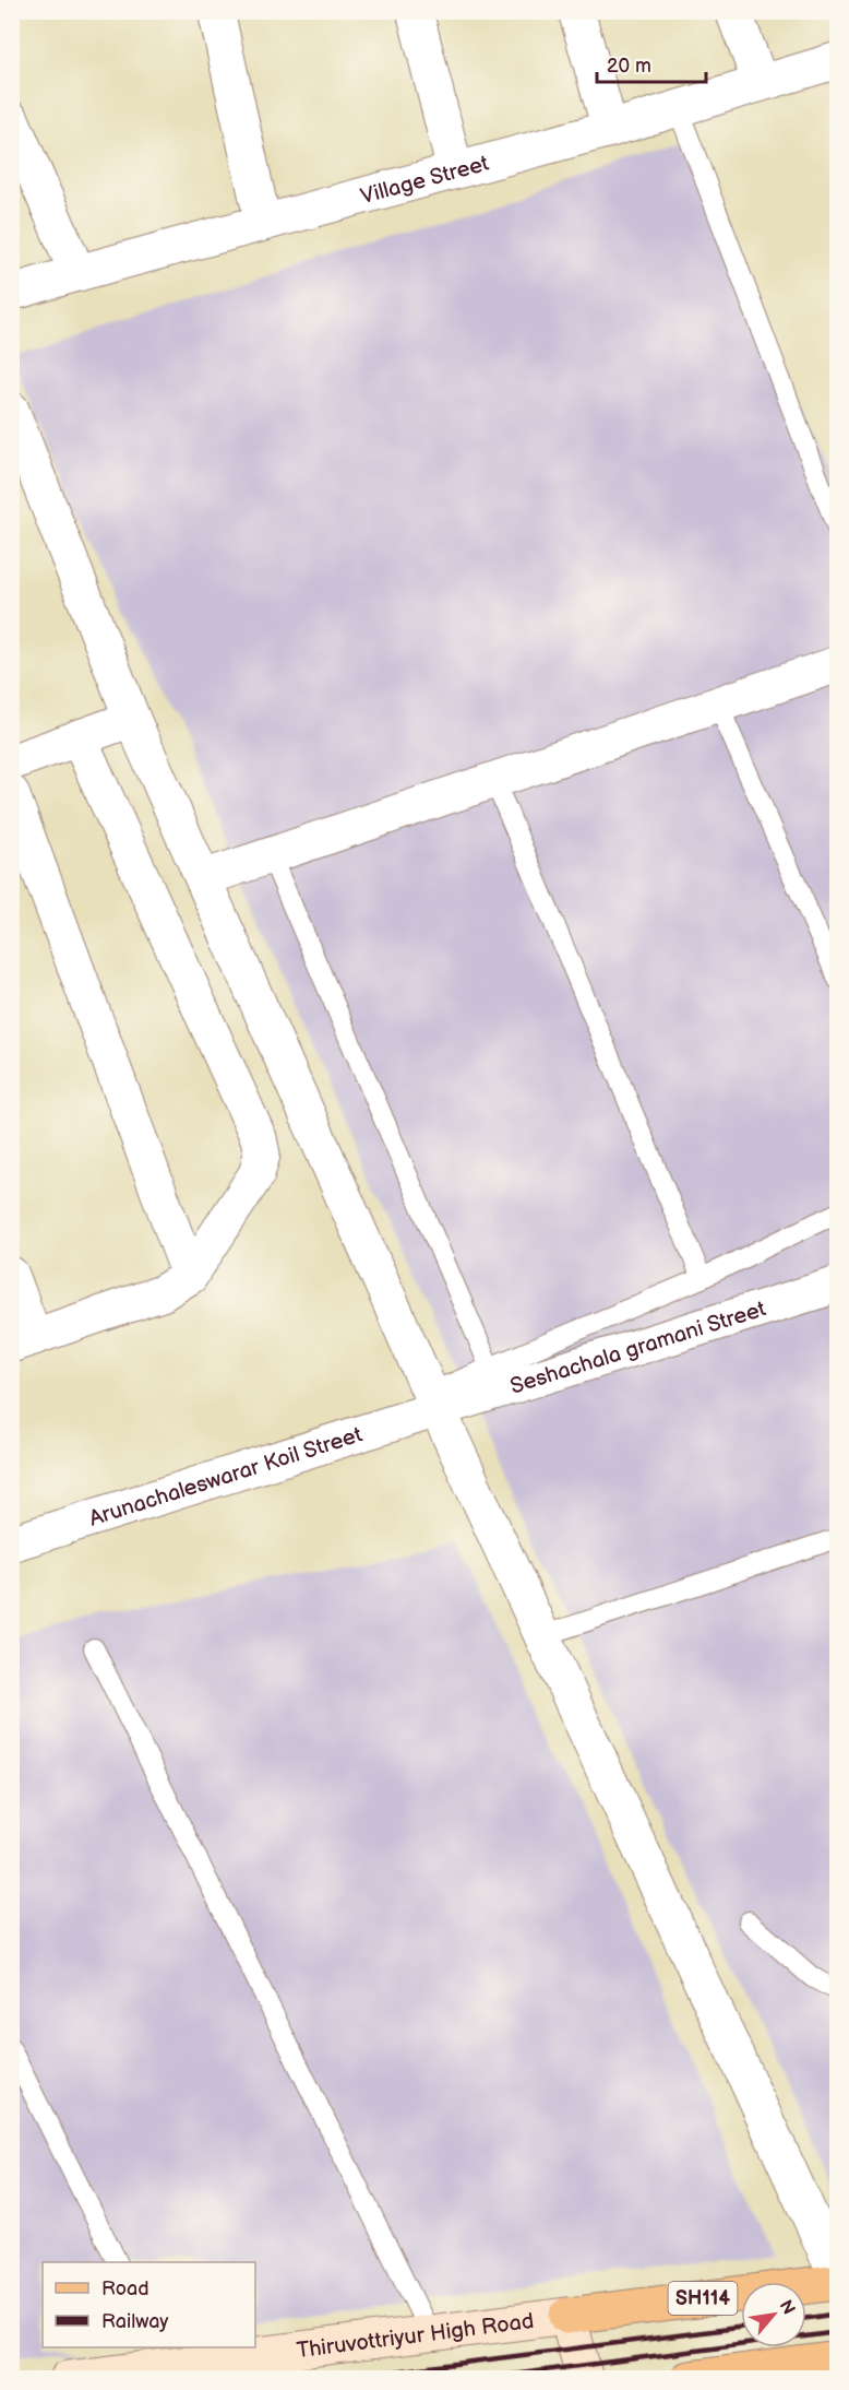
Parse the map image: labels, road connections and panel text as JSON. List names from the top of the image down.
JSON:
{
  "streets": {
    "main road": ["SH114", "Thiruvottriyur High Road"],
    "street": ["Village Street", "Seshachala gramani Street", "Arunachaleswarar Koil Street"]
  },
  "crossings": [
    ["Seshachala gramani Street", "Arunachaleswarar Koil Street"],
    ["SH114", "Thiruvottriyur High Road"]
  ],
  "legend": ["Road", "Railway"],
  "scale_bar": "20 m",
  "north": "top right"
}
